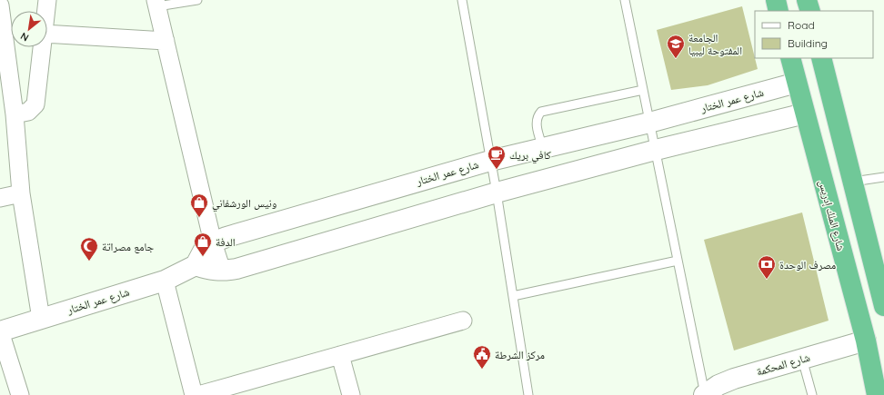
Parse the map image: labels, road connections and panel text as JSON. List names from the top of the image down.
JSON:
{
  "streets": {
    "highway": ["شارع الملك إدريس"],
    "street": ["شارع عمر الختار", "شارع المحكمة"]
  },
  "crossings": [
    ["شارع عمر الختار", "شارع الملك إدريس"],
    ["شارع الملك إدريس", "شارع المحكمة"]
  ],
  "places": {
    "school or university": ["الجامعة المفتوحة ليبيا"],
    "cafe": ["كافي بريك"],
    "shop": ["ونيس الورشفاني", "الدفة"],
    "mosque": ["جامع مصراتة"],
    "bank": ["مصرف الوحدة"],
    "public building": ["مركز الشرطة"]
  },
  "legend": ["Road", "Building"],
  "north": "bottom left"
}
